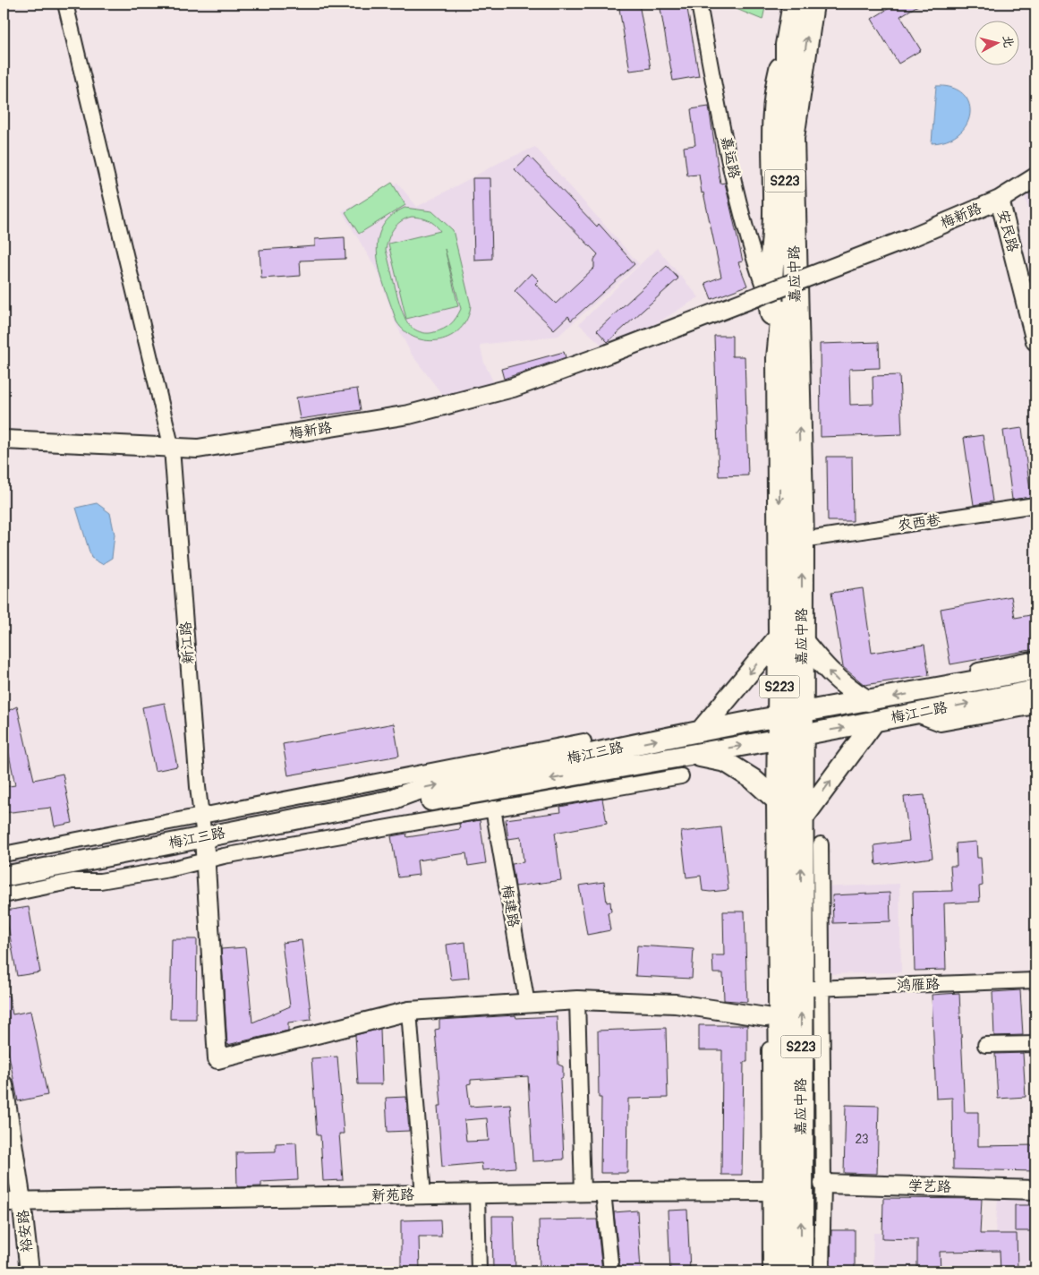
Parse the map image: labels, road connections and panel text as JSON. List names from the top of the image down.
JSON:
{
  "streets": {
    "main road": [
      "S223",
      "嘉应中路",
      "梅江二路",
      "梅江三路"
    ],
    "street": [
      "嘉运路",
      "梅新路",
      "安民路",
      "农西巷",
      "新江路",
      "梅建路",
      "鸿雁路",
      "学艺路",
      "新苑路",
      "裕安路"
    ]
  },
  "crossings": [
    ["梅新路", "安民路"],
    ["梅新路", "新江路"],
    ["嘉应中路", "农西巷"],
    ["嘉应中路", "梅江二路"],
    ["嘉应中路", "梅江三路"],
    ["嘉应中路", "鸿雁路"],
    ["嘉应中路", "新苑路"],
    ["新江路", "梅江三路"],
    ["梅江二路", "梅江三路"],
    ["新苑路", "裕安路"]
  ],
  "house_numbers": ["23"],
  "north": "right"
}
